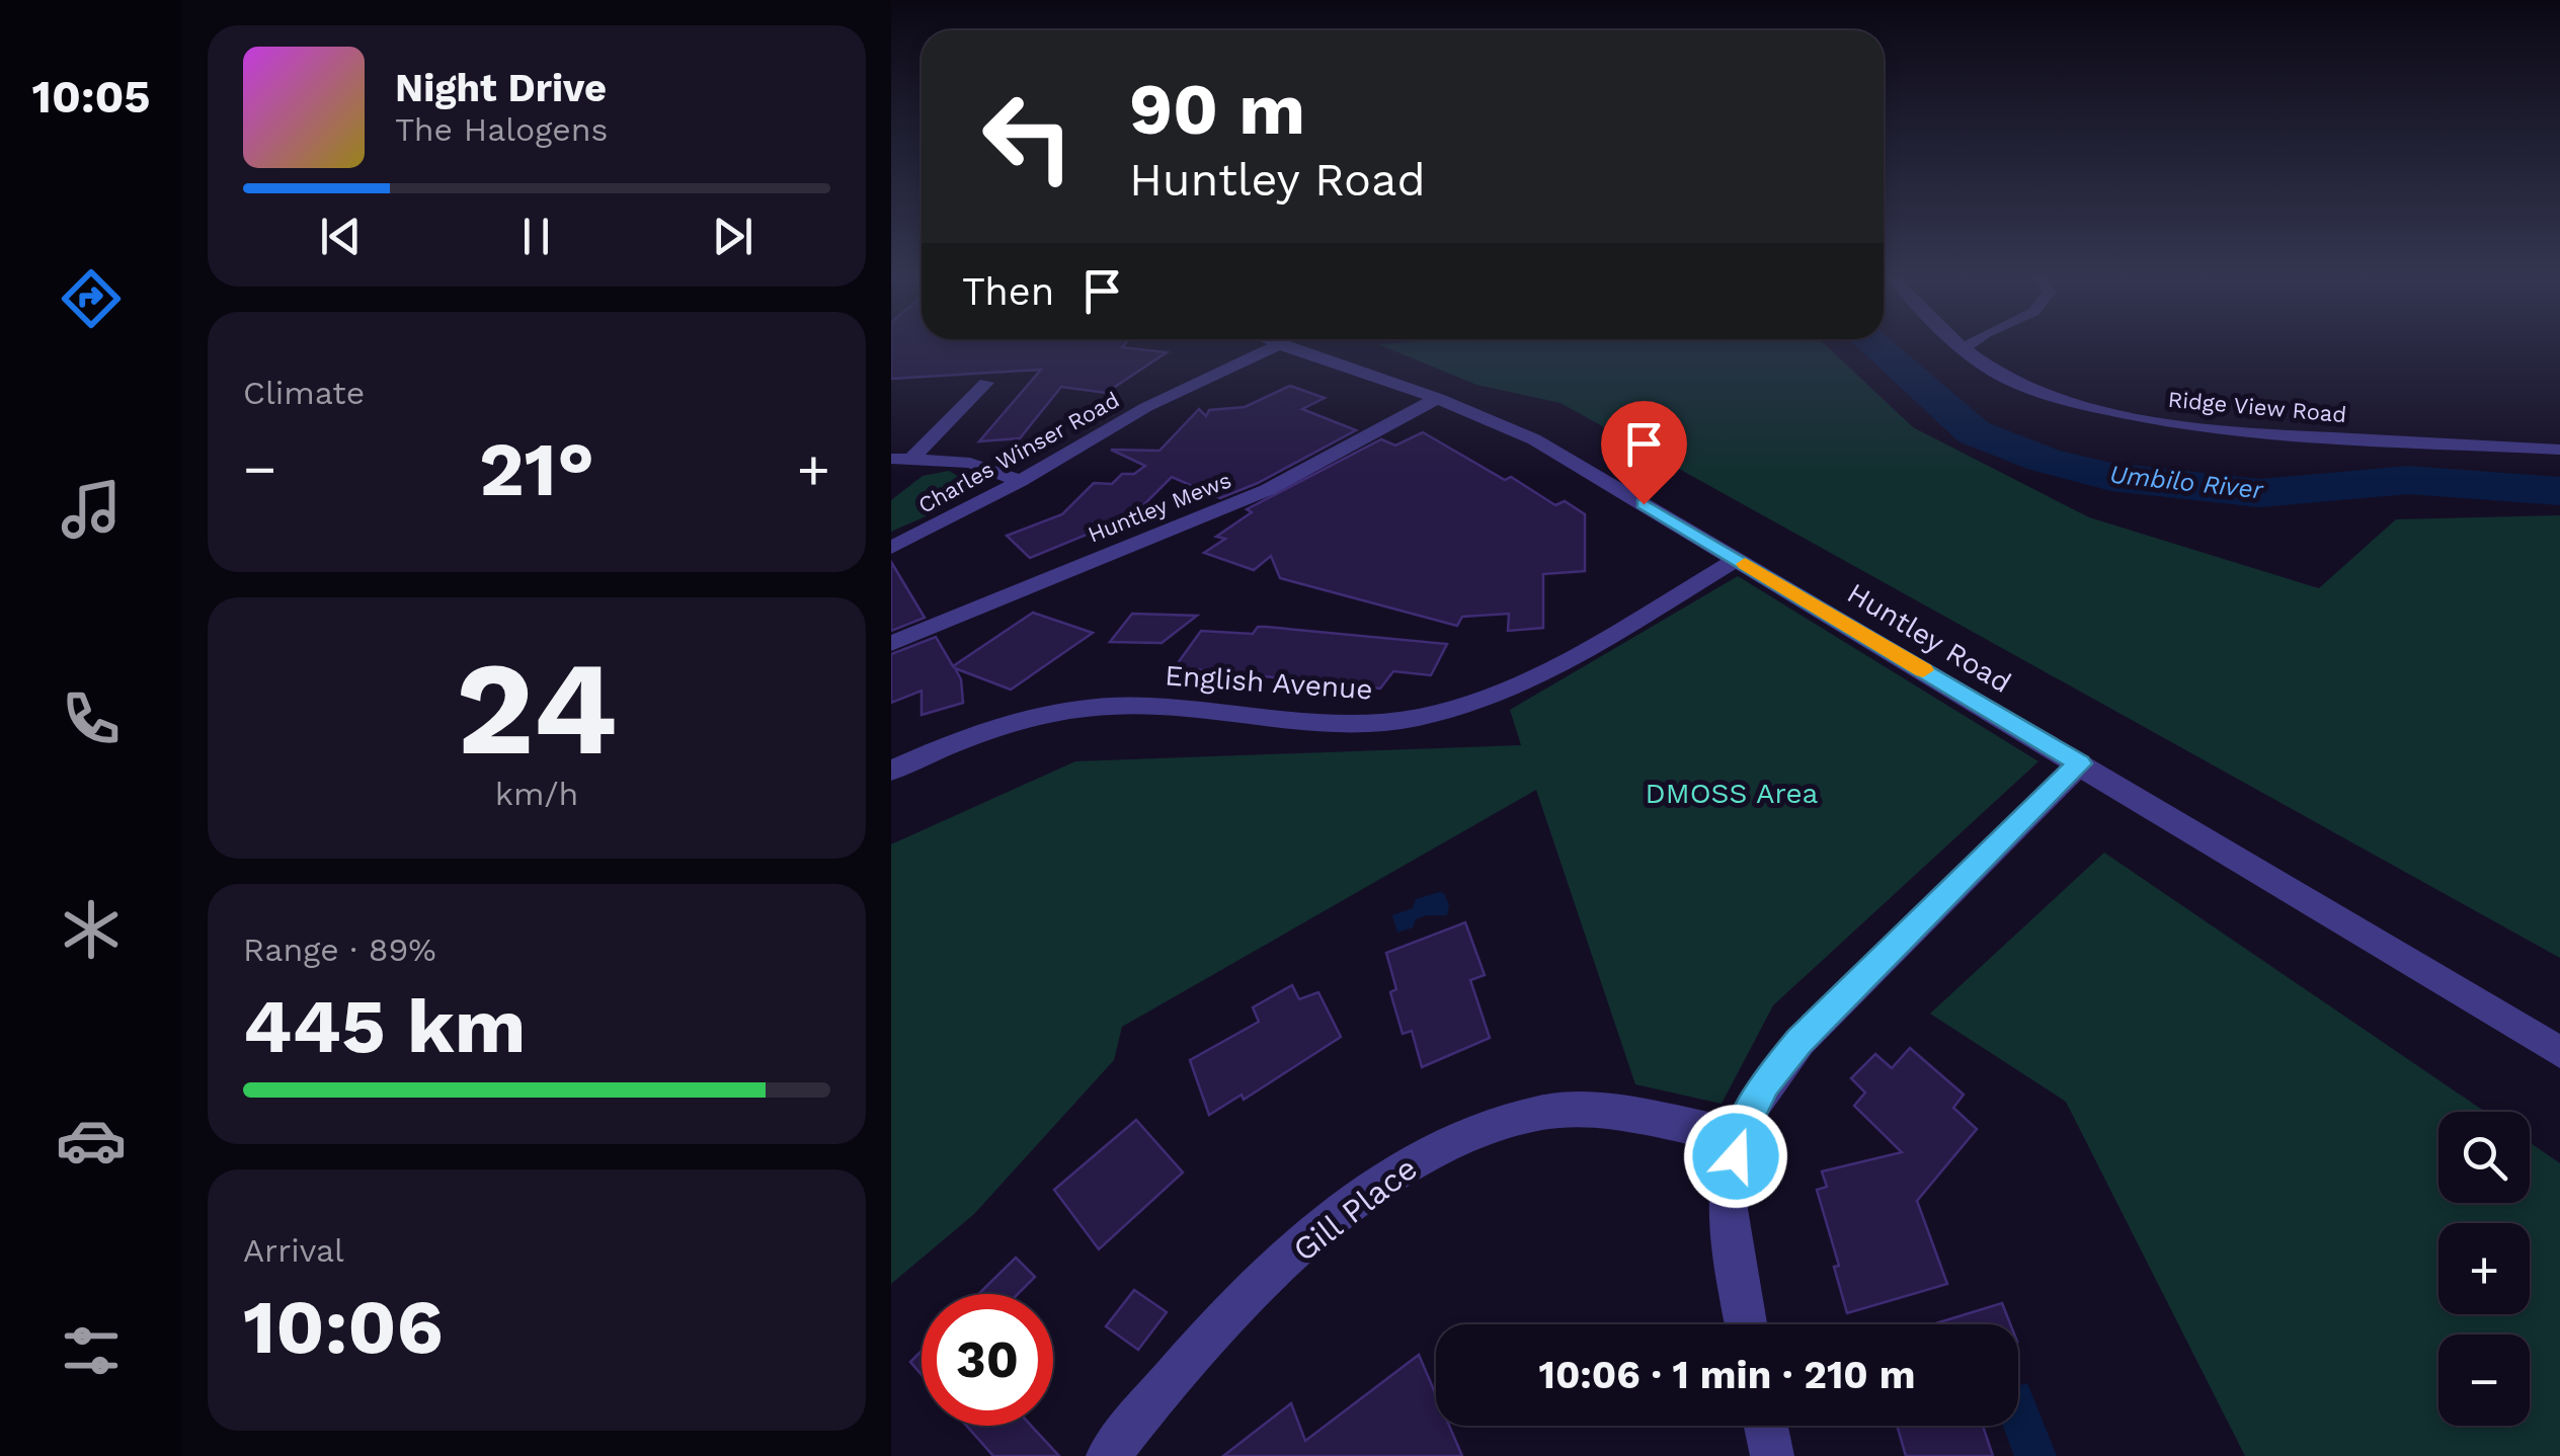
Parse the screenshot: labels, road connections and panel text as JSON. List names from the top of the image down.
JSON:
{
  "streets": {
    "street": [
      "Ridge View Road",
      "Charles Winser Road",
      "Huntley Mews",
      "Huntley Road",
      "English Avenue",
      "Gill Place"
    ]
  },
  "crossings": [
    ["Charles Winser Road", "Huntley Road"],
    ["Huntley Mews", "Huntley Road"],
    ["Huntley Road", "English Avenue"]
  ],
  "water": ["Umbilo River"],
  "parks": ["DMOSS Area"],
  "page": {
    "tabs": "10:05",
    "turn": ["90 m", "Huntley Road"],
    "song": ["Night Drive", "The Halogens"],
    "then": "Then",
    "tile": [
      "Climate",
      ["24", "km/h"],
      ["Range · 89%", "445 km"],
      ["Arrival", "10:06"]
    ],
    "heat": ["−", "21°", "+"],
    "map_buttons": ["+", "−"],
    "limit": "30",
    "trip": "10:06 · 1 min · 210 m"
  }
}
